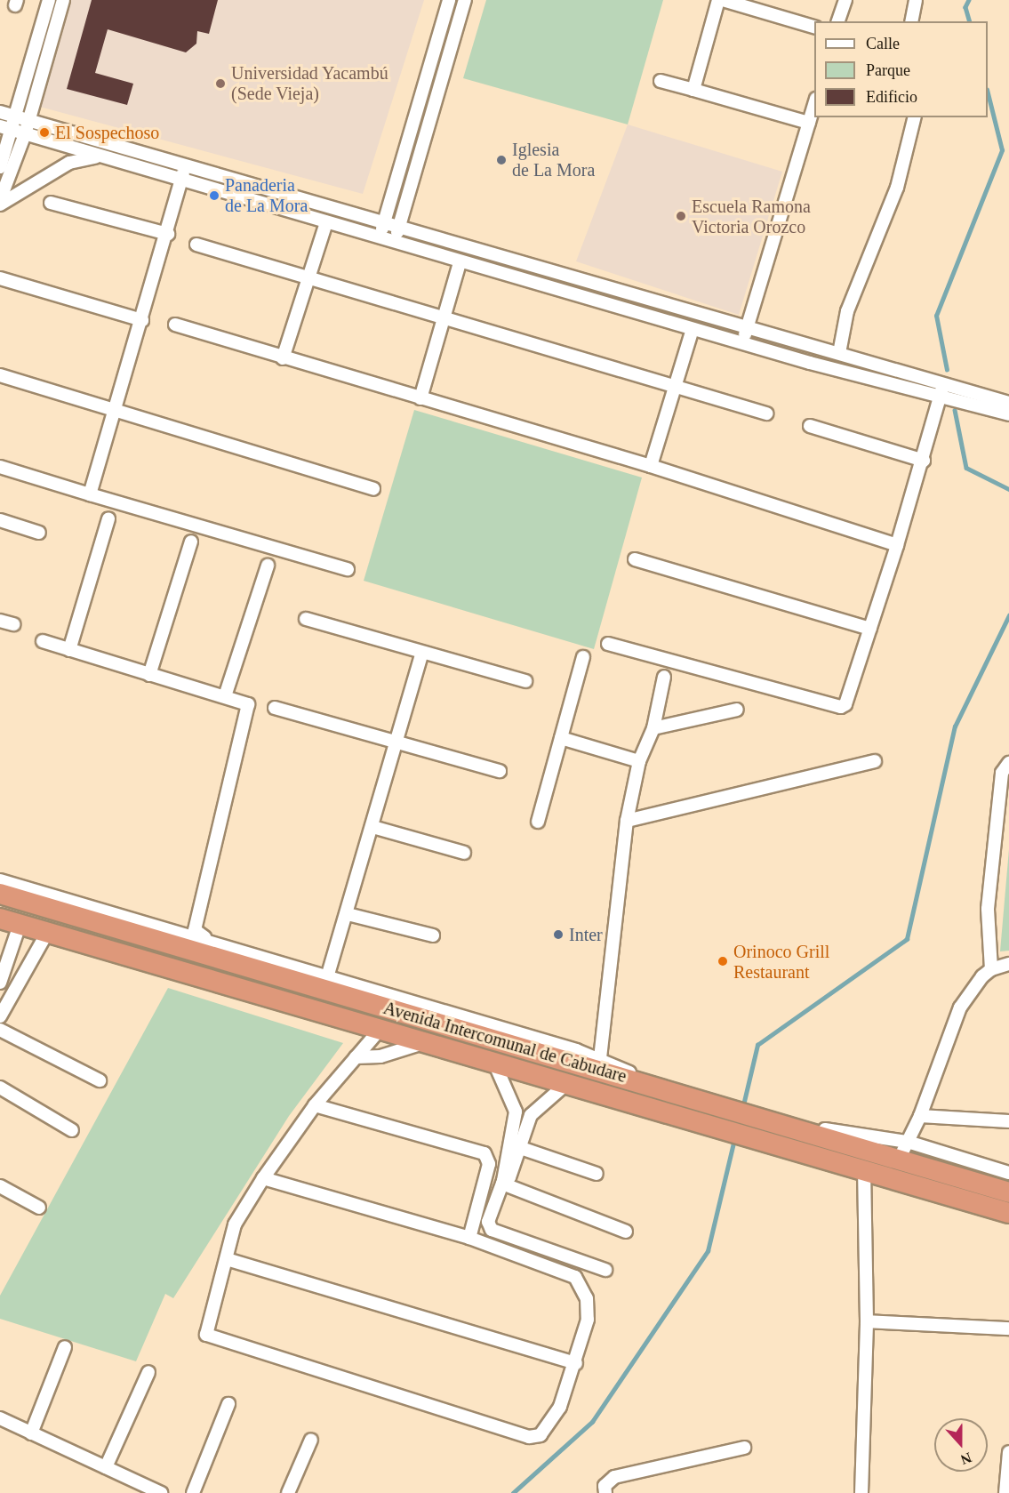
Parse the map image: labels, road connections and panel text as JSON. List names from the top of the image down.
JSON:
{
  "streets": {
    "highway": ["Avenida Intercomunal de Cabudare"]
  },
  "places": [
    "Universidad Yacambú (Sede Vieja)",
    "El Sospechoso",
    "Iglesia de La Mora",
    "Panaderia de La Mora",
    "Escuela Ramona Victoria Orozco",
    "Inter",
    "Orinoco Grill Restaurant"
  ],
  "legend": ["Calle", "Parque", "Edificio"],
  "north": "bottom"
}
